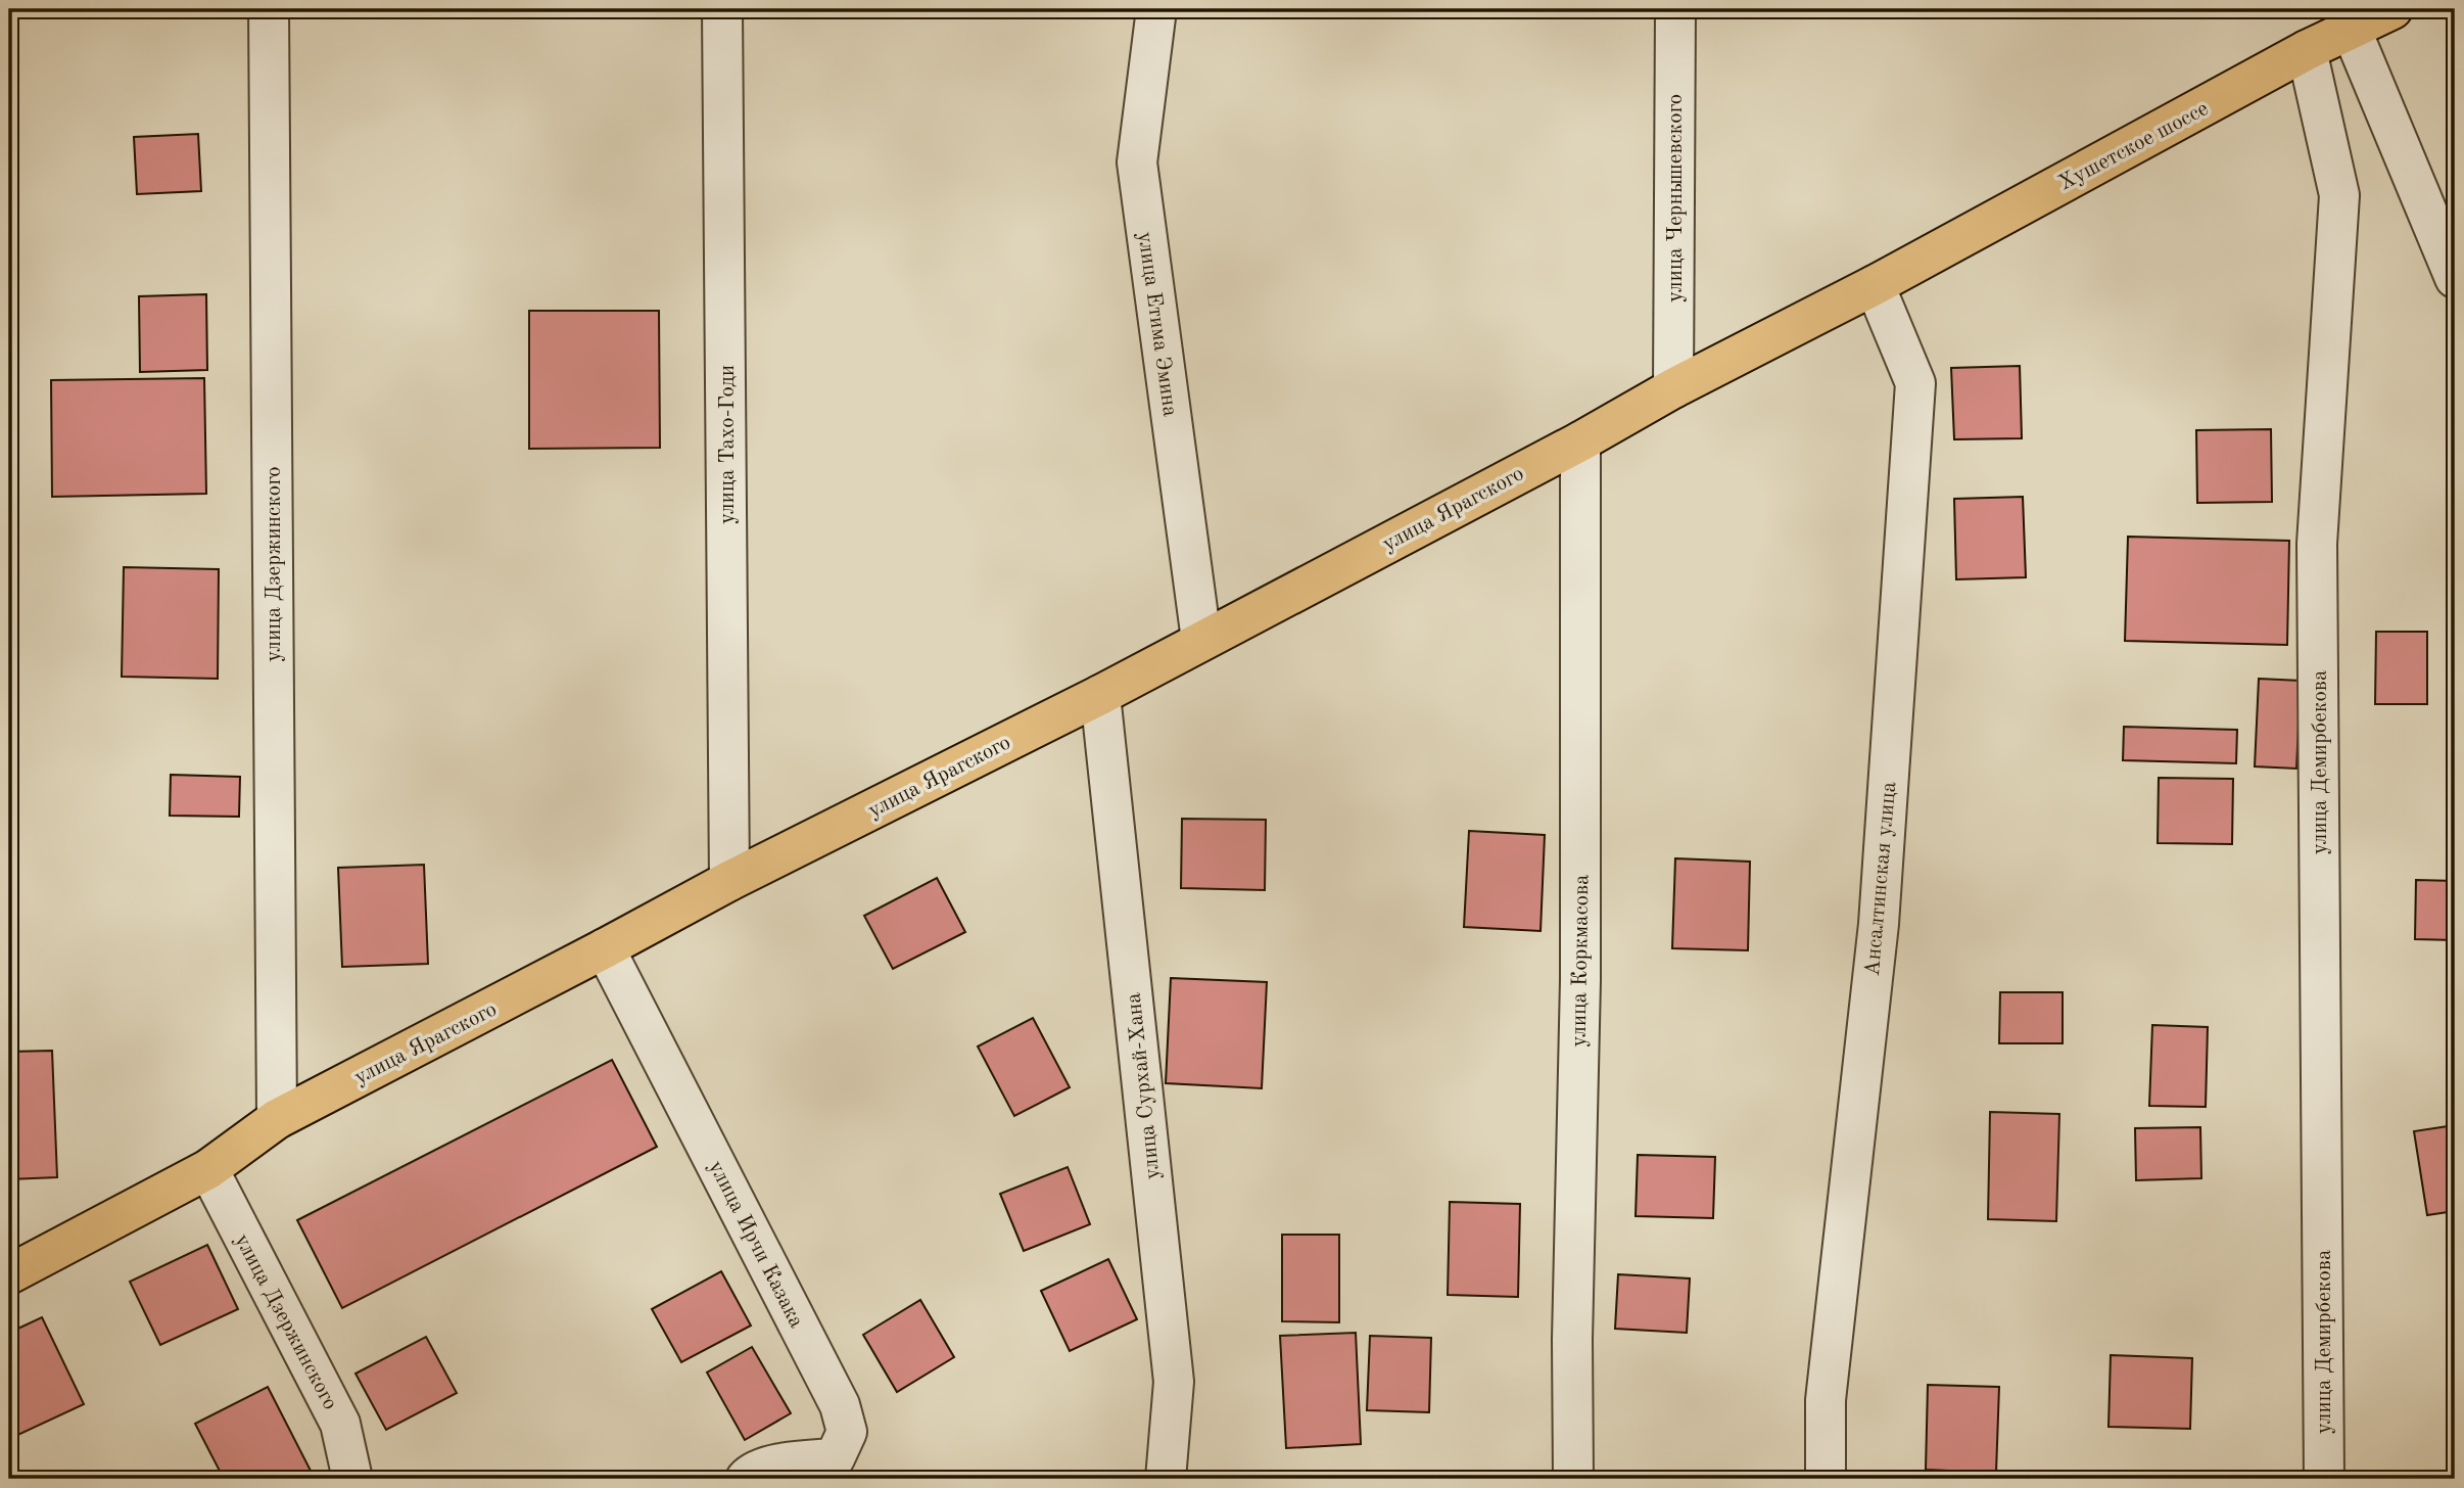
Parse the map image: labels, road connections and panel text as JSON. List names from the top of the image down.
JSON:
{
  "streets": {
    "main road": ["Хушетское шоссе", "улица Ярагского"],
    "street": [
      "улица Чернышевского",
      "улица Етима Эмина",
      "улица Тахо-Годи",
      "улица Дзержинского",
      "улица Демирбекова",
      "Ансалтинская улица",
      "улица Коркмасова",
      "улица Сурхай-Хана",
      "улица Ирчи Казака"
    ]
  },
  "crossings": [
    ["Хушетское шоссе", "улица Ярагского"],
    ["Хушетское шоссе", "улица Демирбекова"],
    ["Хушетское шоссе", "Ансалтинская улица"],
    ["улица Чернышевского", "улица Ярагского"],
    ["улица Етима Эмина", "улица Ярагского"],
    ["улица Тахо-Годи", "улица Ярагского"],
    ["улица Ярагского", "улица Дзержинского"],
    ["улица Ярагского", "Ансалтинская улица"],
    ["улица Ярагского", "улица Коркмасова"],
    ["улица Ярагского", "улица Сурхай-Хана"],
    ["улица Ярагского", "улица Ирчи Казака"]
  ]
}
